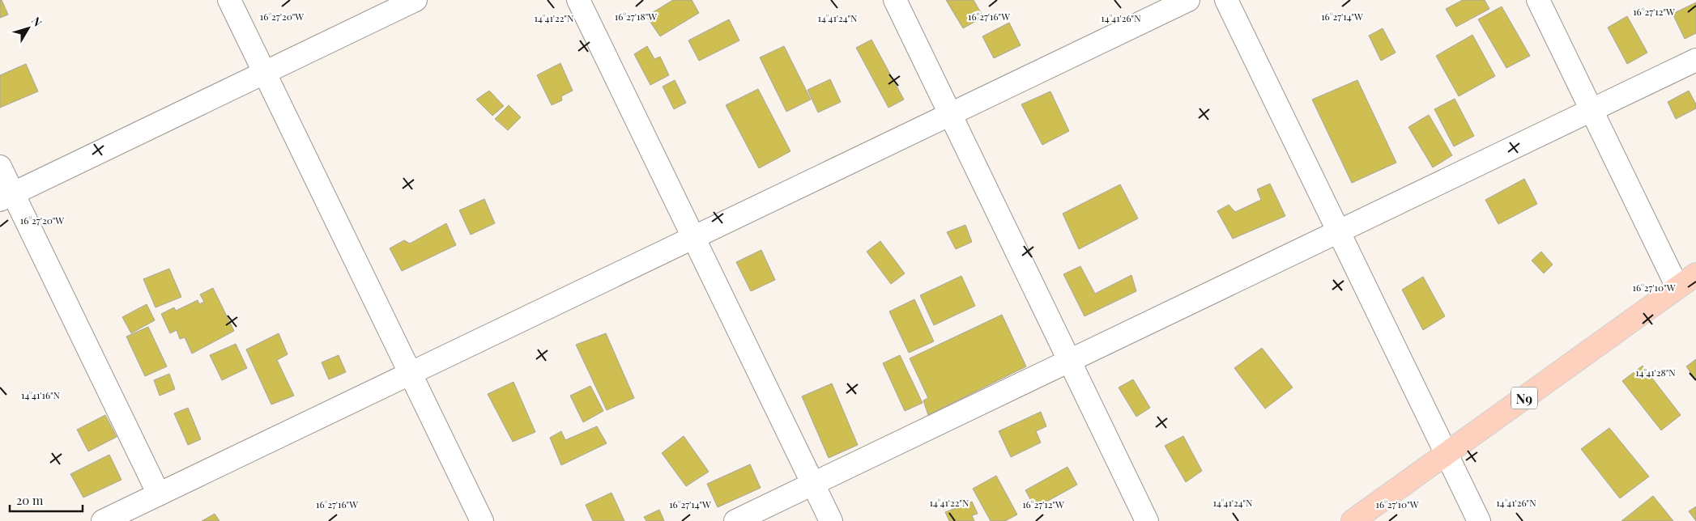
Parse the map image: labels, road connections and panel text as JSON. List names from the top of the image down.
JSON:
{
  "streets": {
    "main road": ["N9"]
  },
  "scale_bar": "20 m",
  "north": "top right",
  "coordinates": [
    "16°27'12\"W",
    "16°27'20\"W",
    "16°27'18\"W",
    "16°27'16\"W",
    "16°27'14\"W",
    "14°41'22\"N",
    "14°41'26\"N",
    "14°41'24\"N",
    "16°27'10\"W",
    "14°41'28\"N",
    "14°41'16\"N"
  ]
}
